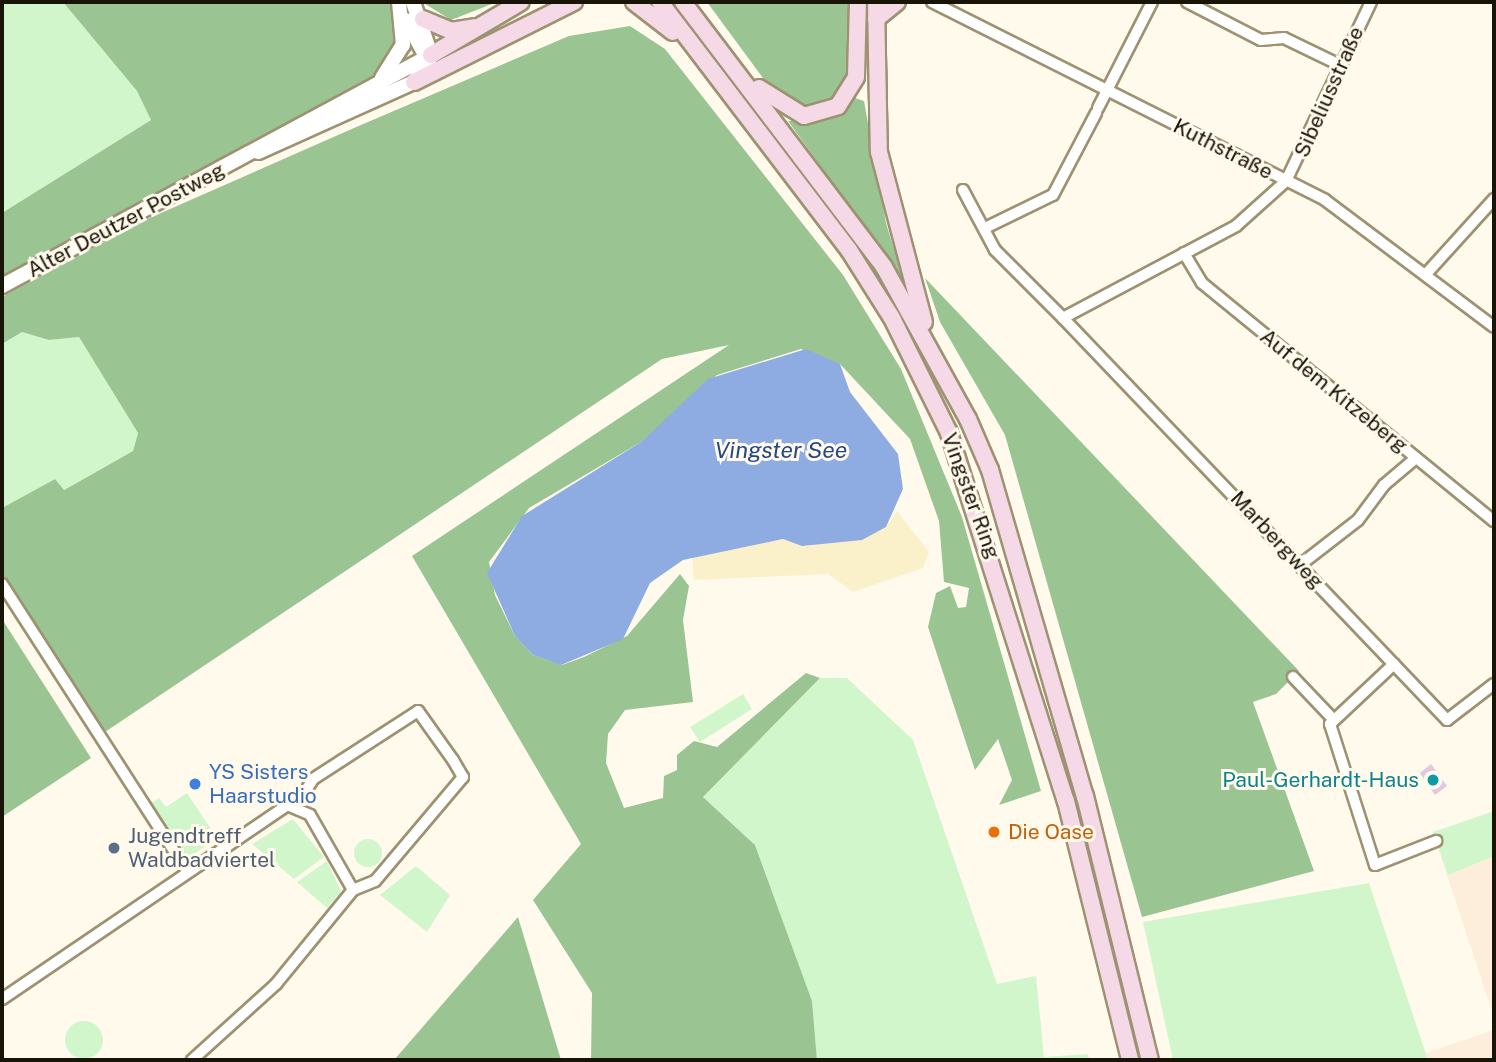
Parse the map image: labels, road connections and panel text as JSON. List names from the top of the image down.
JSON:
{
  "streets": {
    "main road": ["Vingster Ring"],
    "street": [
      "Sibeliusstraße",
      "Kuthstraße",
      "Alter Deutzer Postweg",
      "Auf dem Kitzeberg",
      "Marbergweg"
    ]
  },
  "crossings": [
    ["Sibeliusstraße", "Kuthstraße"]
  ],
  "water": ["Vingster See"],
  "places": [
    "Paul-Gerhardt-Haus",
    "YS Sisters Haarstudio",
    "Die Oase",
    "Jugendtreff Waldbadviertel"
  ]
}
